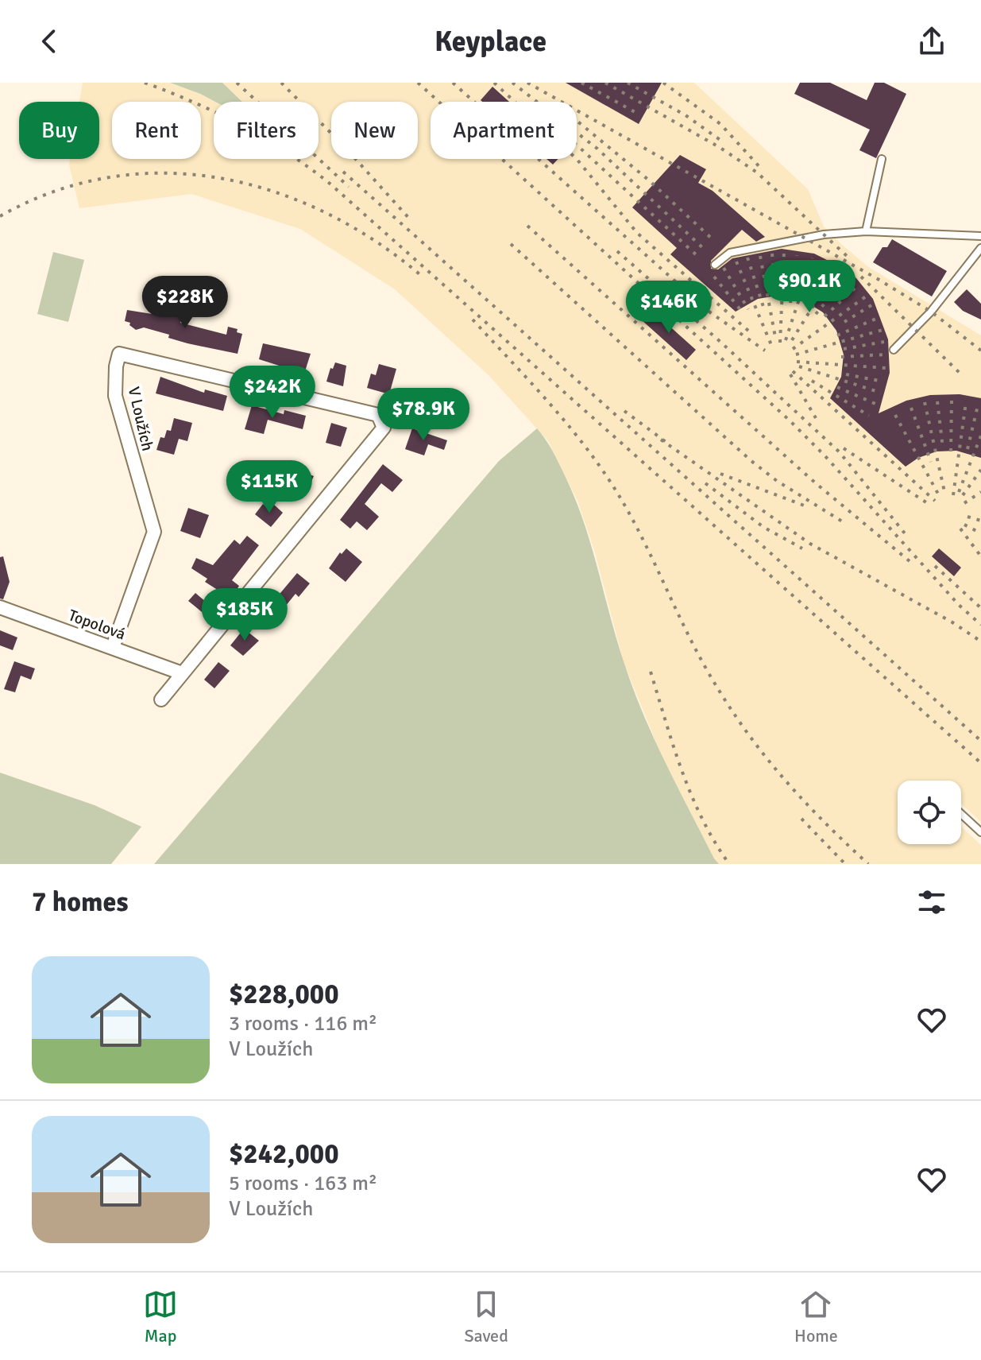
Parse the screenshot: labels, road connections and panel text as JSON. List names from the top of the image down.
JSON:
{
  "streets": {
    "street": ["V Loužích", "Topolová"]
  },
  "crossings": [
    ["V Loužích", "Topolová"]
  ],
  "page": {
    "header": "Keyplace",
    "chip": [
      "Buy",
      "Rent",
      "Filters",
      "New",
      "Apartment"
    ],
    "price": [
      "$90.1K",
      "$228K",
      "$146K",
      "$242K",
      "$78.9K",
      "$115K",
      "$185K"
    ],
    "heading": "7 homes",
    "list": [
      {
        "name": "$228,000",
        "note": "3 rooms · 116 m² · V Loužích"
      },
      {
        "name": "$242,000",
        "note": "5 rooms · 163 m² · V Loužích"
      }
    ],
    "tabs": ["Map", "Saved", "Home"]
  }
}
